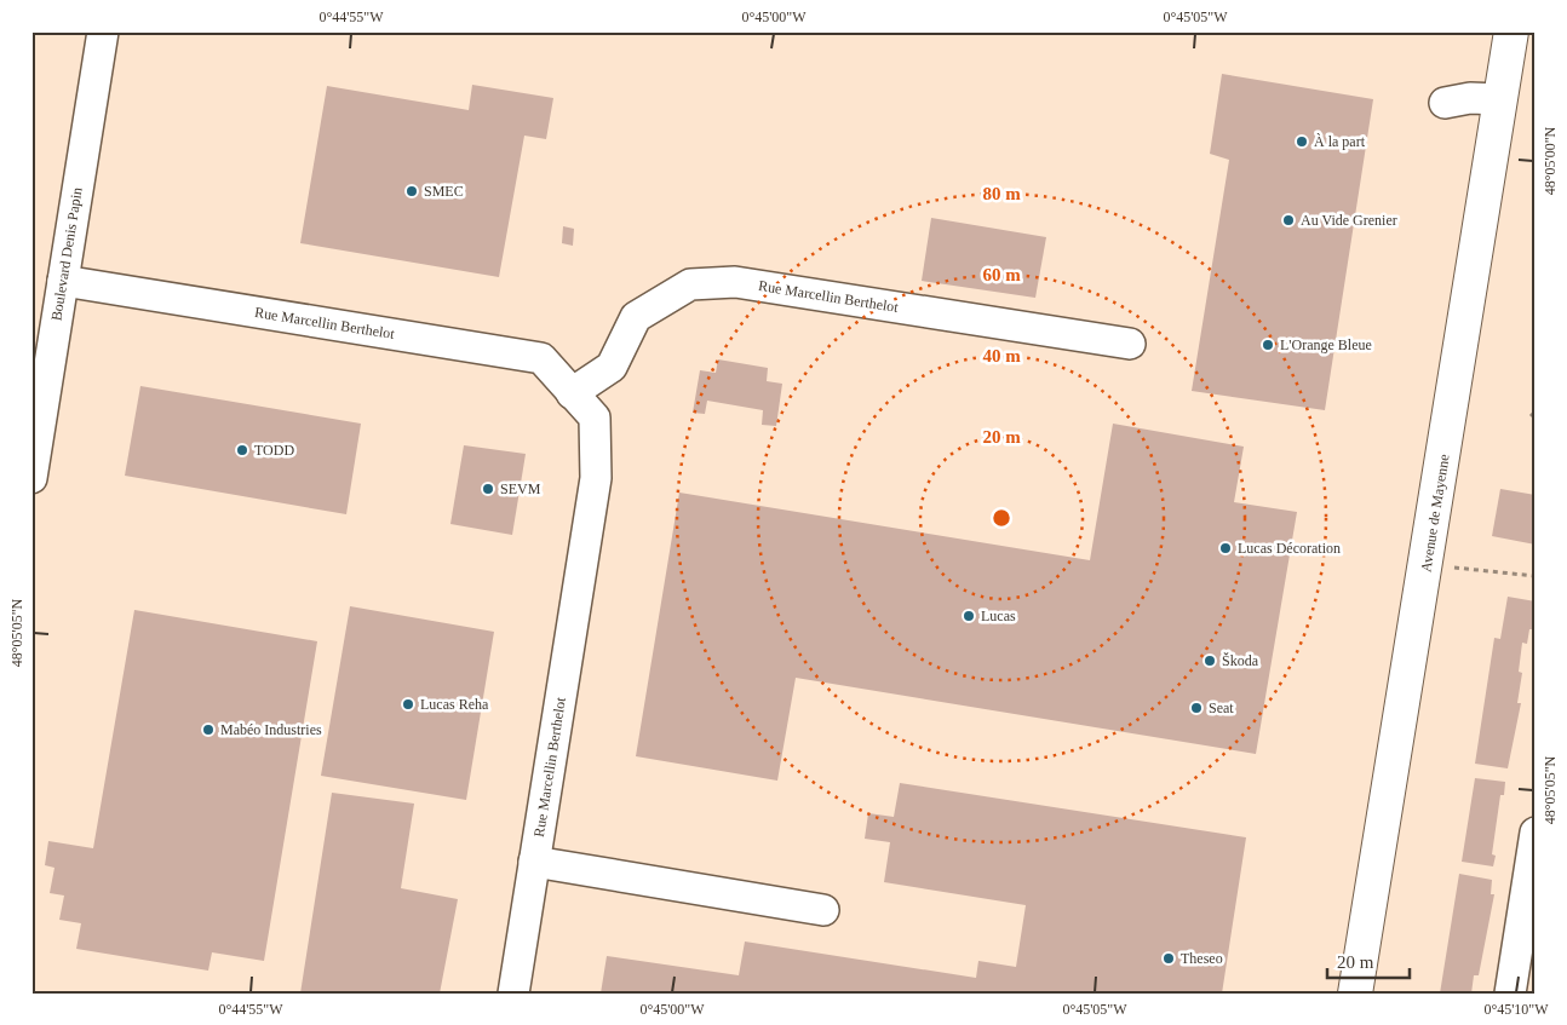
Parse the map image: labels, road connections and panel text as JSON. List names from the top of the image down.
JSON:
{
  "streets": {
    "main road": ["Avenue de Mayenne"],
    "street": ["Boulevard Denis Papin", "Rue Marcellin Berthelot"]
  },
  "crossings": [
    ["Boulevard Denis Papin", "Rue Marcellin Berthelot"]
  ],
  "places": [
    "À la part",
    "SMEC",
    "Au Vide Grenier",
    "L'Orange Bleue",
    "TODD",
    "SEVM",
    "Lucas Décoration",
    "Lucas",
    "Škoda",
    "Lucas Reha",
    "Seat",
    "Mabéo Industries",
    "Theseo"
  ],
  "scale_bar": "20 m",
  "coordinates": [
    "0°44'55\"W",
    "0°45'00\"W",
    "0°45'05\"W",
    "48°05'00\"N",
    "48°05'05\"N",
    "0°45'10\"W"
  ],
  "rings": [
    "80 m",
    "60 m",
    "40 m",
    "20 m"
  ]
}
